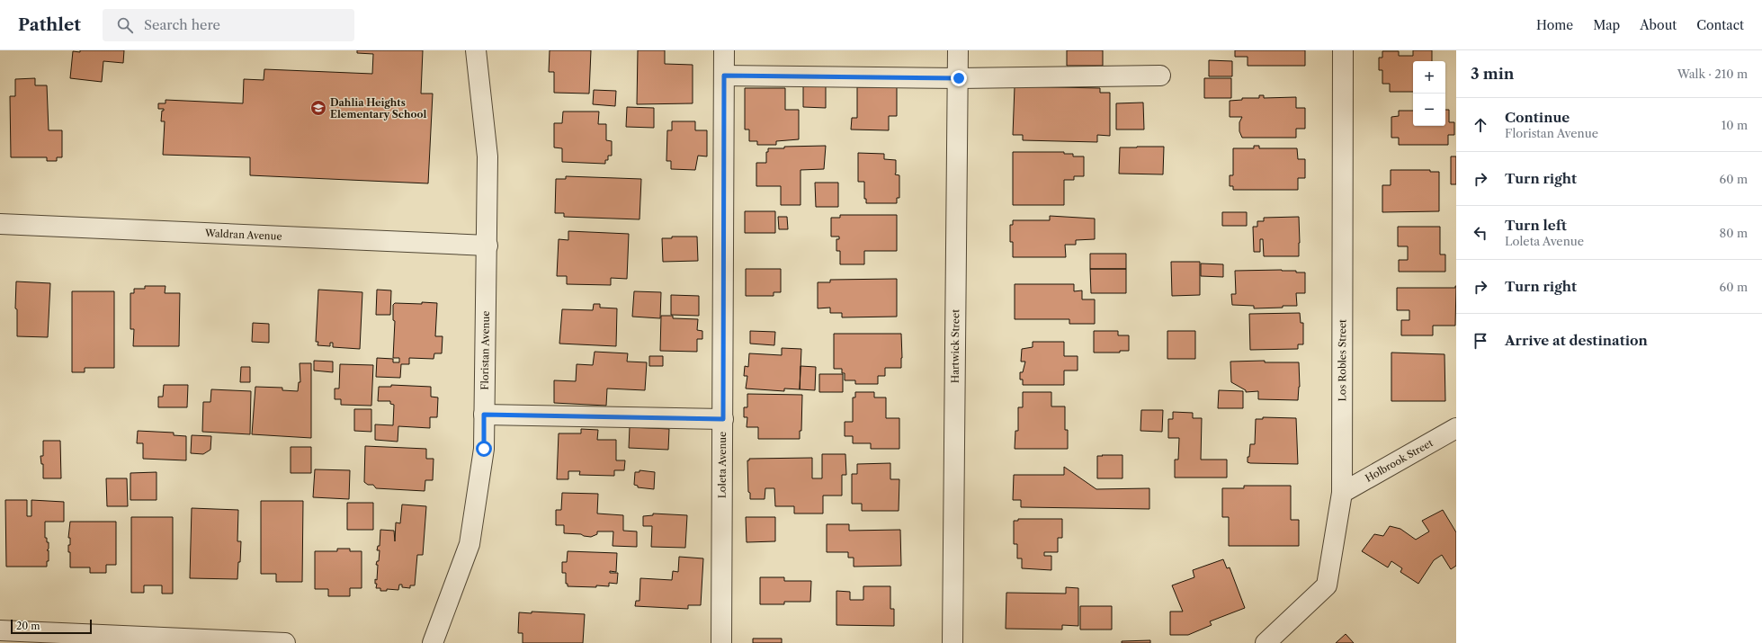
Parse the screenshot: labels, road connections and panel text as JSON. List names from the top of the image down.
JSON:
{
  "streets": {
    "street": [
      "Waldran Avenue",
      "Hartwick Street",
      "Floristan Avenue",
      "Los Robles Street",
      "Holbrook Street",
      "Loleta Avenue"
    ]
  },
  "crossings": [
    ["Waldran Avenue", "Floristan Avenue"],
    ["Los Robles Street", "Holbrook Street"]
  ],
  "places": {
    "school or university": ["Dahlia Heights Elementary School"]
  },
  "scale_bar": "20 m",
  "page": {
    "header": "Pathlet",
    "search": "Search here",
    "nav": [
      "Home",
      "Map",
      "About",
      "Contact"
    ],
    "heading": ["3 min", "Walk · 210 m"],
    "map_buttons": ["+", "−"],
    "list": [
      ["Continue", "Floristan Avenue", "10 m"],
      ["Turn right", "60 m"],
      ["Turn left", "Loleta Avenue", "80 m"],
      ["Turn right", "60 m"],
      "Arrive at destination"
    ],
    "scale": "20 m"
  }
}
